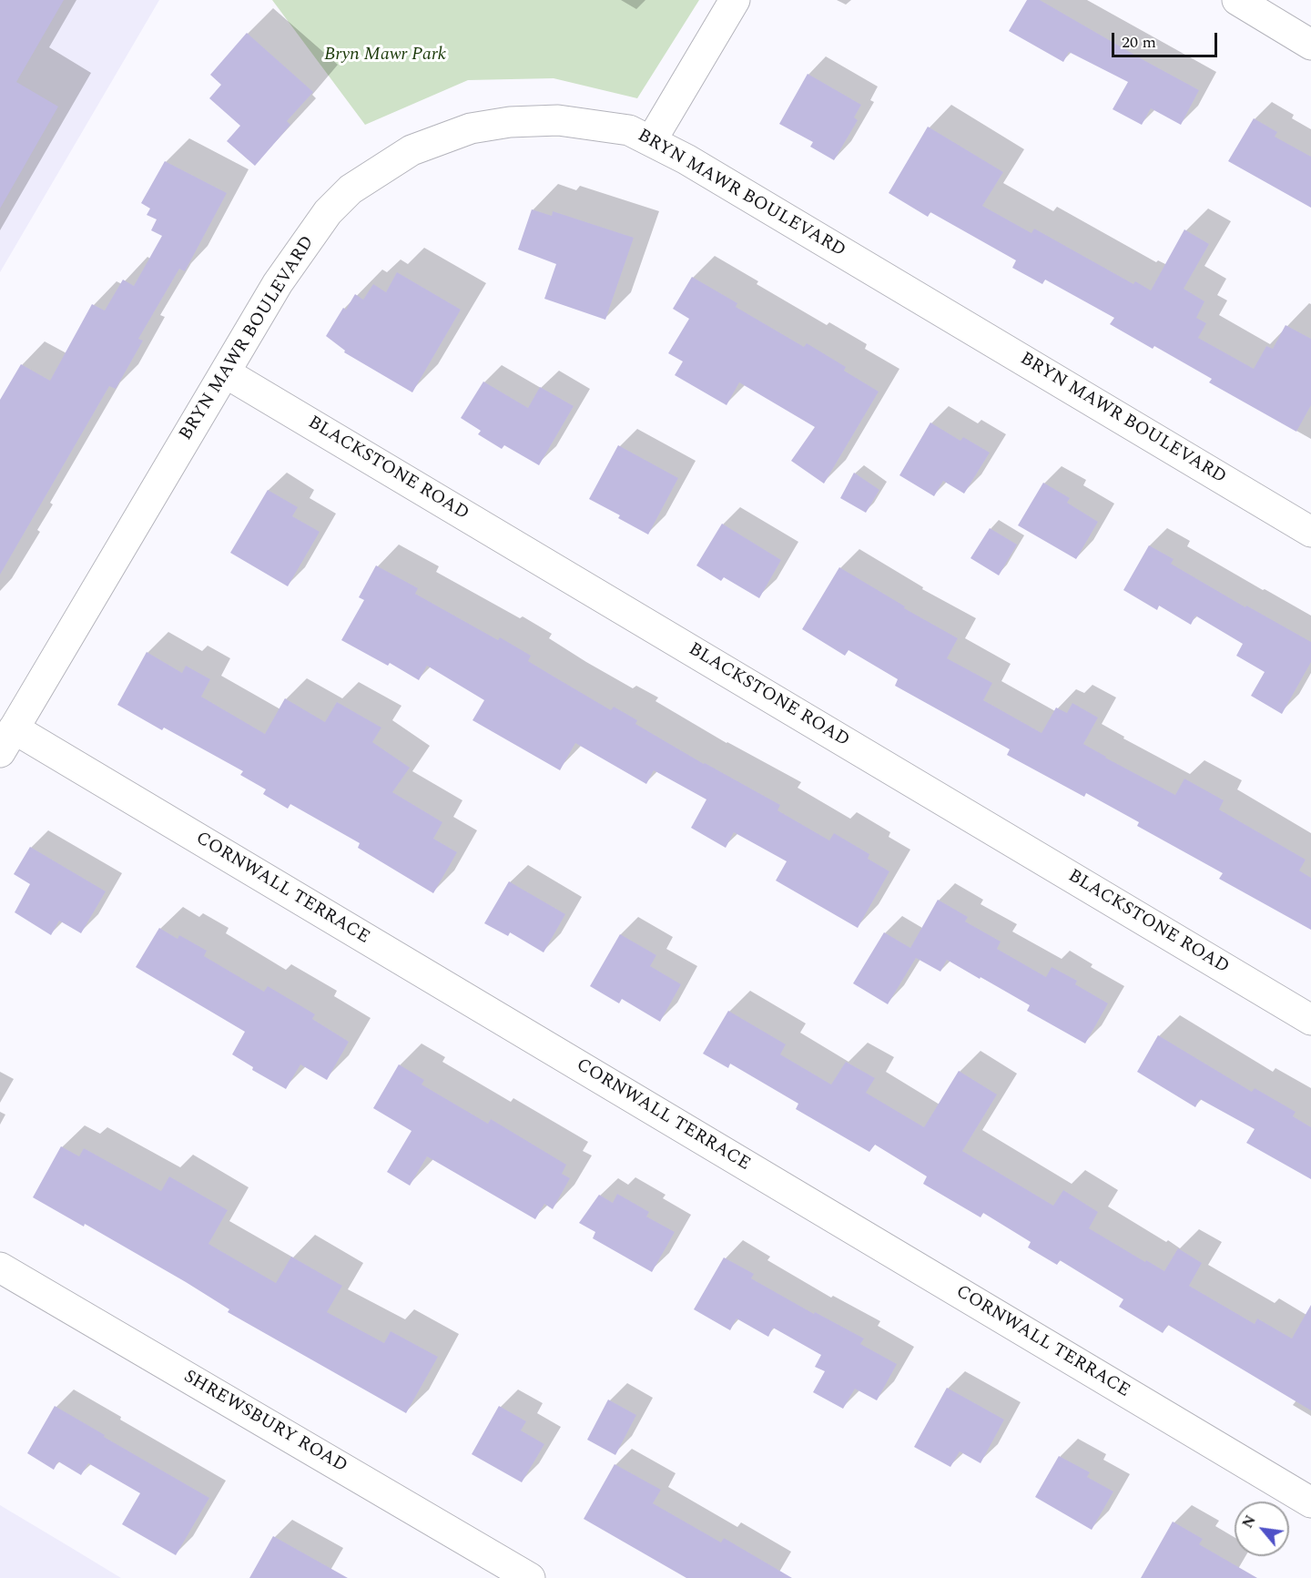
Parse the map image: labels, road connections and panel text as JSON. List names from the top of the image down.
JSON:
{
  "streets": {
    "street": [
      "BRYN MAWR BOULEVARD",
      "BLACKSTONE ROAD",
      "CORNWALL TERRACE",
      "SHREWSBURY ROAD"
    ]
  },
  "crossings": [
    ["BRYN MAWR BOULEVARD", "BLACKSTONE ROAD"],
    ["BRYN MAWR BOULEVARD", "CORNWALL TERRACE"]
  ],
  "parks": ["Bryn Mawr Park"],
  "scale_bar": "20 m",
  "north": "top left"
}
